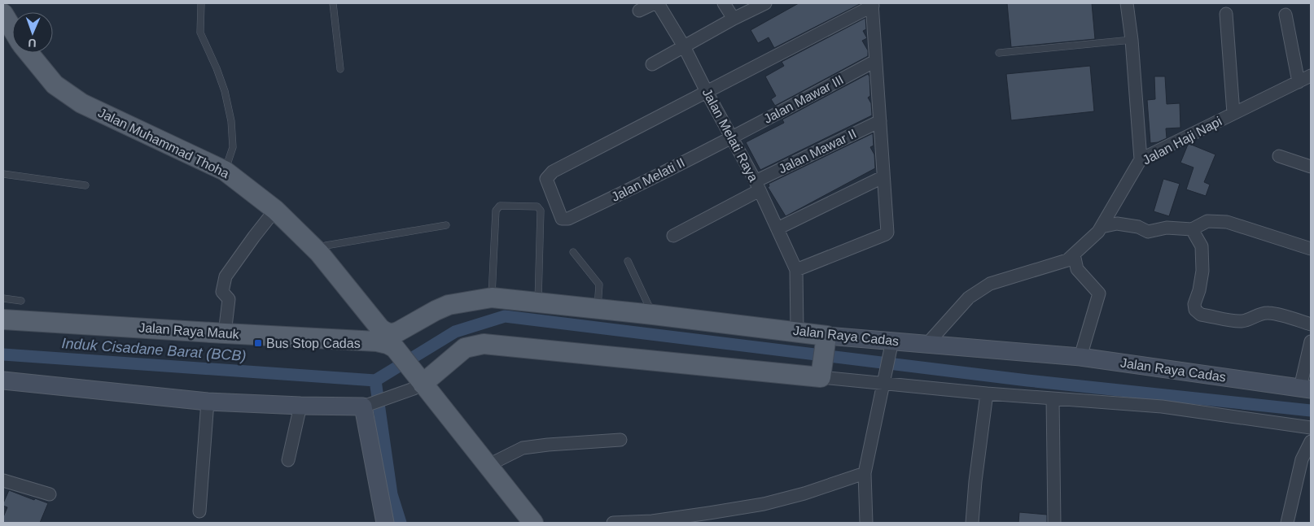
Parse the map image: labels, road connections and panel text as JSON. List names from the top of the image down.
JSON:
{
  "streets": {
    "main road": ["Jalan Muhammad Thoha", "Jalan Raya Mauk", "Jalan Raya Cadas"],
    "street": [
      "Jalan Mawar III",
      "Jalan Melati Raya",
      "Jalan Haji Napi",
      "Jalan Mawar II",
      "Jalan Melati II"
    ]
  },
  "crossings": [
    ["Jalan Mawar III", "Jalan Melati Raya"],
    ["Jalan Mawar III", "Jalan Melati II"],
    ["Jalan Melati Raya", "Jalan Mawar II"],
    ["Jalan Melati Raya", "Jalan Melati II"],
    ["Jalan Haji Napi", "Jalan Raya Cadas"],
    ["Jalan Muhammad Thoha", "Jalan Raya Mauk"],
    ["Jalan Muhammad Thoha", "Jalan Raya Cadas"],
    ["Jalan Raya Mauk", "Jalan Raya Cadas"]
  ],
  "water": ["Induk Cisadane Barat (BCB)"],
  "places": {
    "transit": ["Bus Stop Cadas"]
  },
  "north": "bottom"
}
